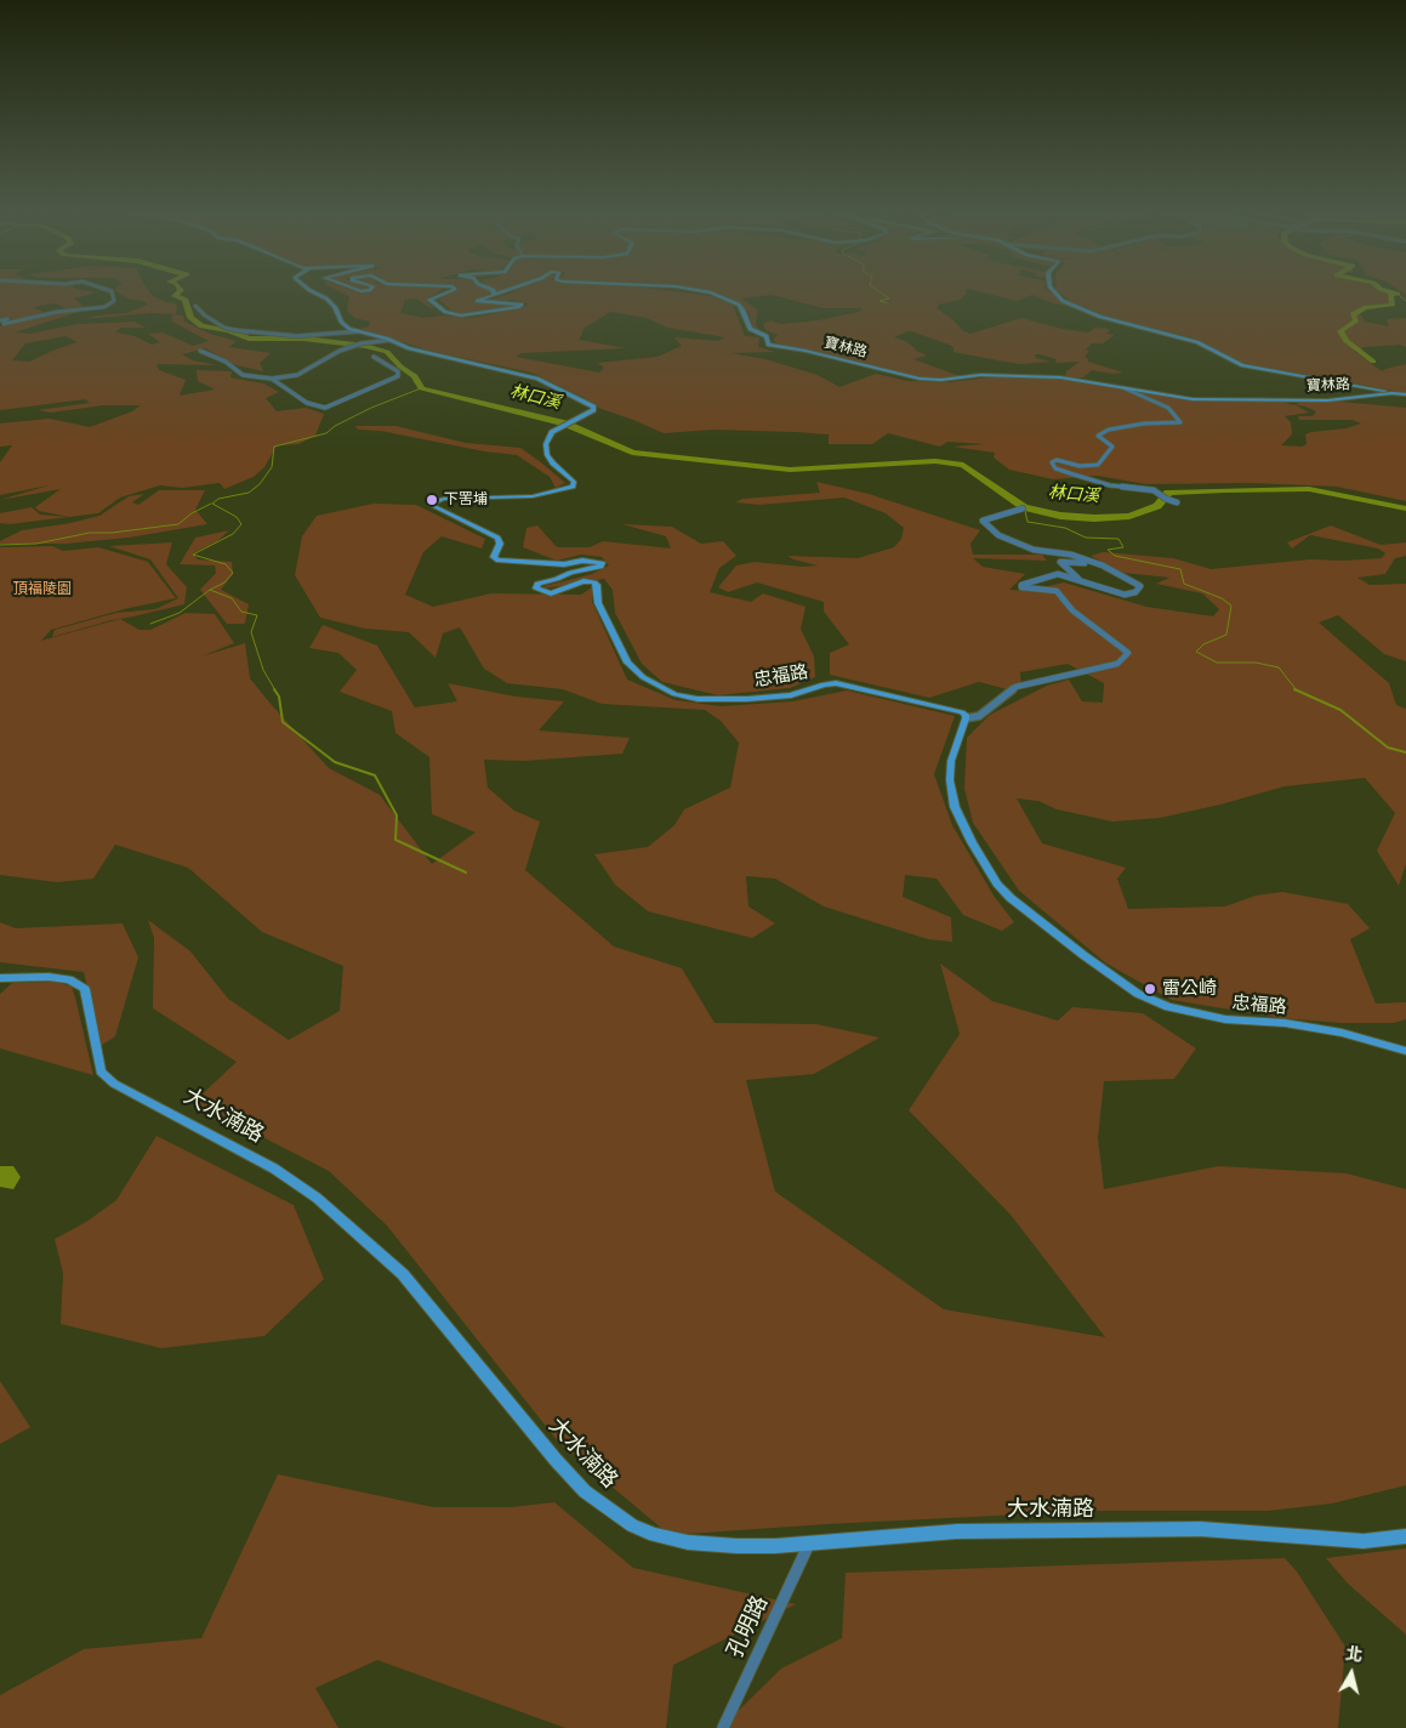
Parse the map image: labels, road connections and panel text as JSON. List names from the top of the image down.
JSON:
{
  "streets": {
    "street": [
      "寶林路",
      "忠福路",
      "大水湳路",
      "孔明路"
    ]
  },
  "crossings": [
    ["大水湳路", "孔明路"]
  ],
  "water": ["林口溪"],
  "parks": ["頂福陵園"],
  "places": ["下罟埔", "雷公崎"],
  "north": "top"
}
